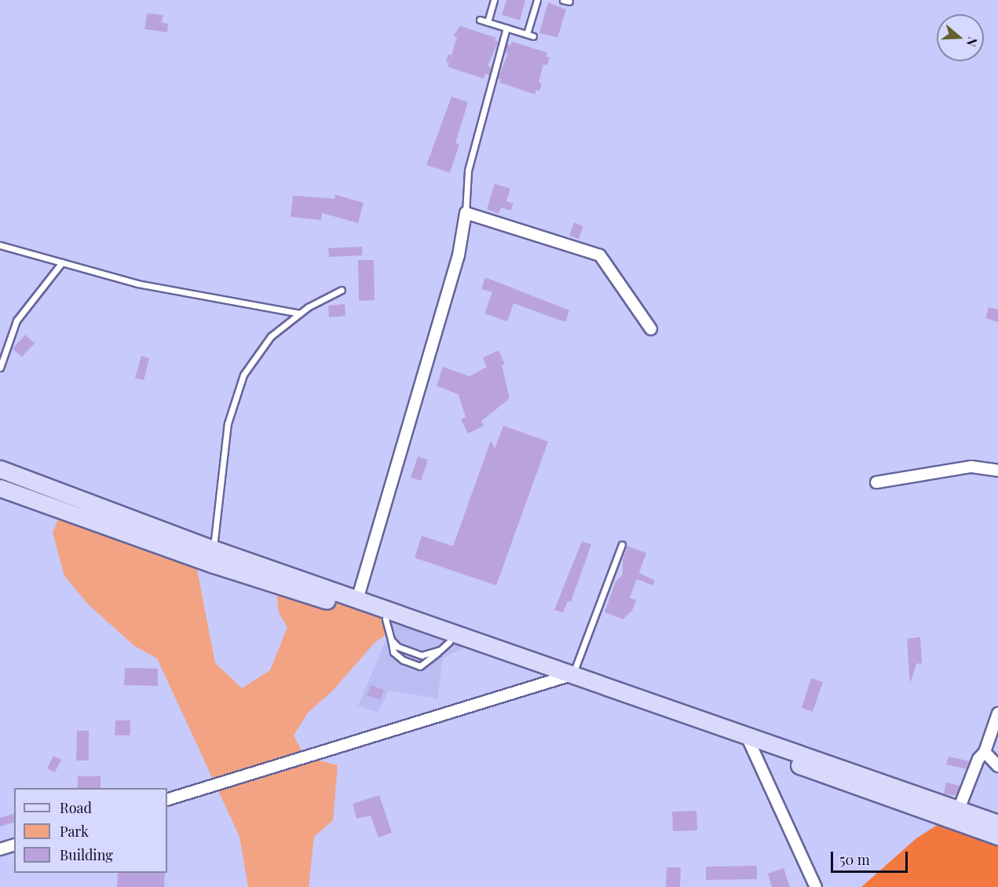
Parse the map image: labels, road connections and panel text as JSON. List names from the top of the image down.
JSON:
{
  "legend": ["Road", "Park", "Building"],
  "scale_bar": "50 m",
  "north": "right"
}
